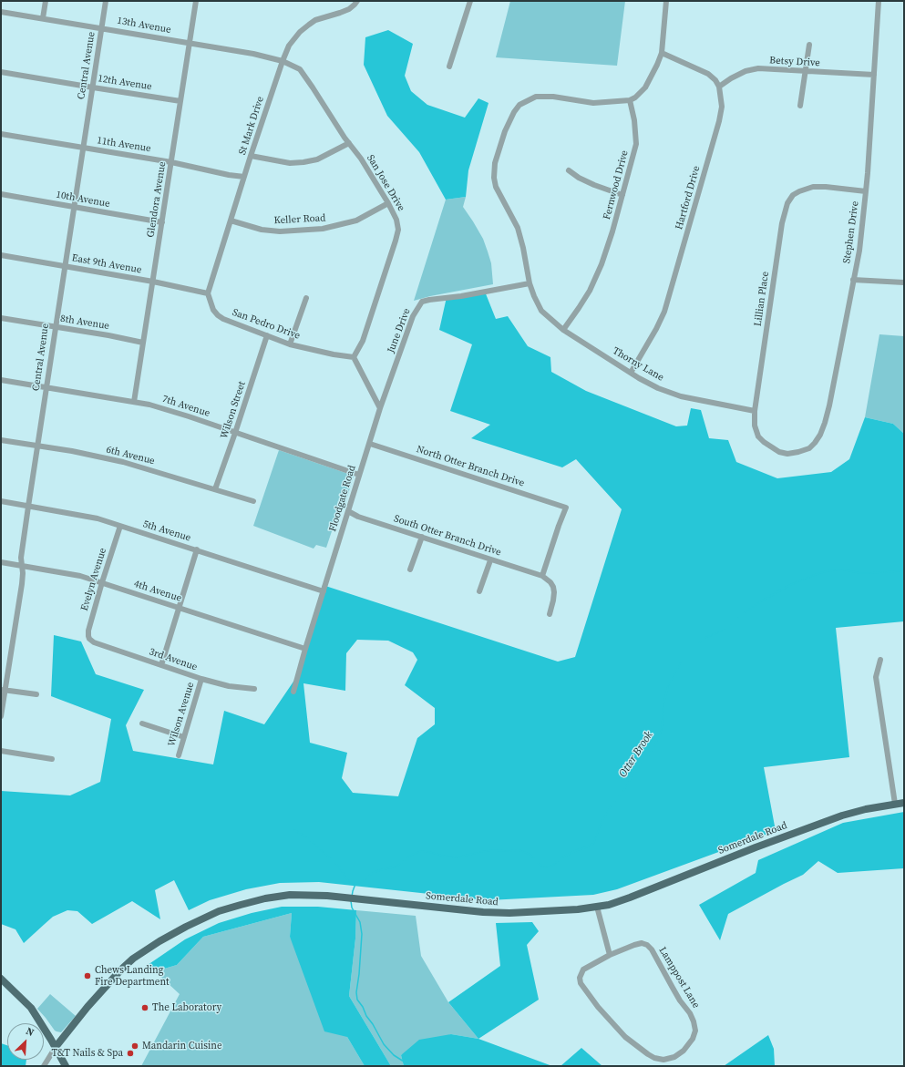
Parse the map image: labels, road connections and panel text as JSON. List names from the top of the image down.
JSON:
{
  "streets": {
    "main road": ["Somerdale Road"],
    "street": [
      "13th Avenue",
      "Betsy Drive",
      "Central Avenue",
      "12th Avenue",
      "St Mark Drive",
      "11th Avenue",
      "San Jose Drive",
      "Fernwood Drive",
      "Hartford Drive",
      "10th Avenue",
      "Glendora Avenue",
      "Keller Road",
      "Stephen Drive",
      "East 9th Avenue",
      "Lillian Place",
      "8th Avenue",
      "San Pedro Drive",
      "June Drive",
      "Thorny Lane",
      "7th Avenue",
      "Wilson Street",
      "6th Avenue",
      "North Otter Branch Drive",
      "Floodgate Road",
      "5th Avenue",
      "South Otter Branch Drive",
      "Evelyn Avenue",
      "4th Avenue",
      "3rd Avenue",
      "Wilson Avenue",
      "Lamppost Lane"
    ]
  },
  "crossings": [
    ["13th Avenue", "Central Avenue"],
    ["13th Avenue", "St Mark Drive"],
    ["13th Avenue", "San Jose Drive"],
    ["13th Avenue", "Glendora Avenue"],
    ["Betsy Drive", "Hartford Drive"],
    ["Betsy Drive", "Stephen Drive"],
    ["Central Avenue", "12th Avenue"],
    ["Central Avenue", "11th Avenue"],
    ["Central Avenue", "10th Avenue"],
    ["Central Avenue", "East 9th Avenue"],
    ["Central Avenue", "8th Avenue"],
    ["Central Avenue", "7th Avenue"],
    ["Central Avenue", "6th Avenue"],
    ["Central Avenue", "5th Avenue"],
    ["Central Avenue", "4th Avenue"],
    ["12th Avenue", "Glendora Avenue"],
    ["St Mark Drive", "11th Avenue"],
    ["St Mark Drive", "San Jose Drive"],
    ["St Mark Drive", "Keller Road"],
    ["St Mark Drive", "East 9th Avenue"],
    ["St Mark Drive", "San Pedro Drive"],
    ["11th Avenue", "Glendora Avenue"],
    ["San Jose Drive", "Keller Road"],
    ["San Jose Drive", "San Pedro Drive"],
    ["Fernwood Drive", "Thorny Lane"],
    ["Hartford Drive", "Thorny Lane"],
    ["10th Avenue", "Glendora Avenue"],
    ["Glendora Avenue", "East 9th Avenue"],
    ["Glendora Avenue", "8th Avenue"],
    ["Glendora Avenue", "7th Avenue"],
    ["Stephen Drive", "Lillian Place"],
    ["East 9th Avenue", "San Pedro Drive"],
    ["Lillian Place", "Thorny Lane"],
    ["San Pedro Drive", "Wilson Street"],
    ["June Drive", "Thorny Lane"],
    ["June Drive", "Floodgate Road"],
    ["7th Avenue", "Wilson Street"],
    ["7th Avenue", "Floodgate Road"],
    ["Wilson Street", "6th Avenue"],
    ["North Otter Branch Drive", "Floodgate Road"],
    ["North Otter Branch Drive", "South Otter Branch Drive"],
    ["Floodgate Road", "5th Avenue"],
    ["Floodgate Road", "South Otter Branch Drive"],
    ["Floodgate Road", "4th Avenue"],
    ["5th Avenue", "Evelyn Avenue"],
    ["Evelyn Avenue", "4th Avenue"],
    ["Evelyn Avenue", "3rd Avenue"],
    ["3rd Avenue", "Wilson Avenue"]
  ],
  "water": ["Otter Brook"],
  "places": [
    "Chews Landing Fire Department",
    "The Laboratory",
    "Mandarin Cuisine",
    "T&T Nails & Spa"
  ],
  "north": "top right"
}
